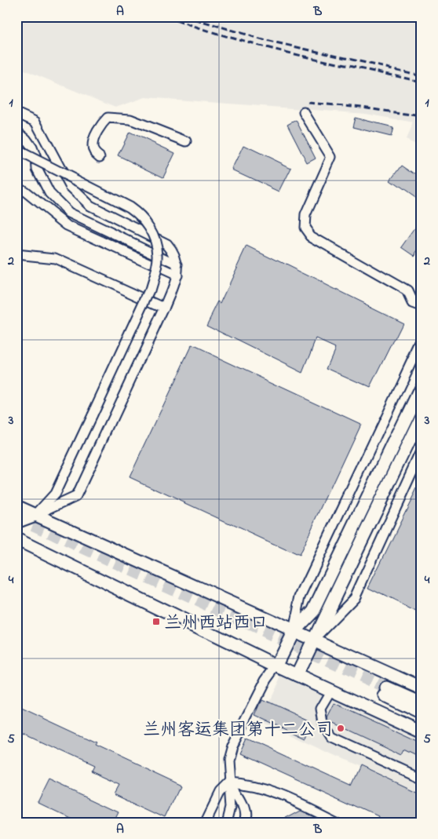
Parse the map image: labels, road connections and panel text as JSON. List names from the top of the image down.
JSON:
{
  "places": {
    "transit": ["兰州西站西口"],
    "other": ["兰州客运集团第十二公司"]
  },
  "grid": {
    "columns": ["A", "B"],
    "rows": [
      "1",
      "2",
      "3",
      "4",
      "5"
    ]
  }
}
